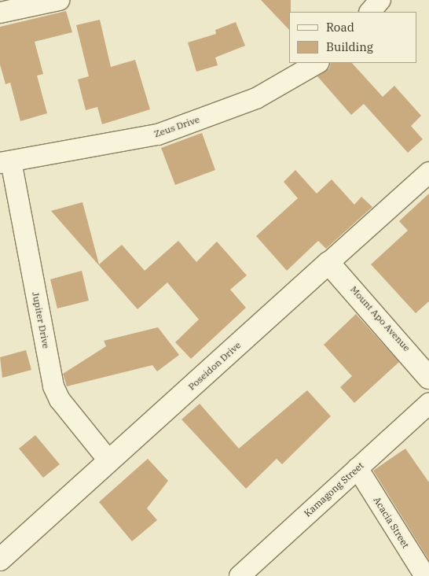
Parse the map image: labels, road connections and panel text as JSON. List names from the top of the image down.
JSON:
{
  "streets": {
    "street": [
      "Zeus Drive",
      "Mount Apo Avenue",
      "Jupiter Drive",
      "Poseidon Drive",
      "Kamagong Street",
      "Acacia Street"
    ]
  },
  "crossings": [
    ["Zeus Drive", "Jupiter Drive"],
    ["Mount Apo Avenue", "Poseidon Drive"],
    ["Jupiter Drive", "Poseidon Drive"],
    ["Kamagong Street", "Acacia Street"]
  ],
  "legend": ["Road", "Building"]
}
